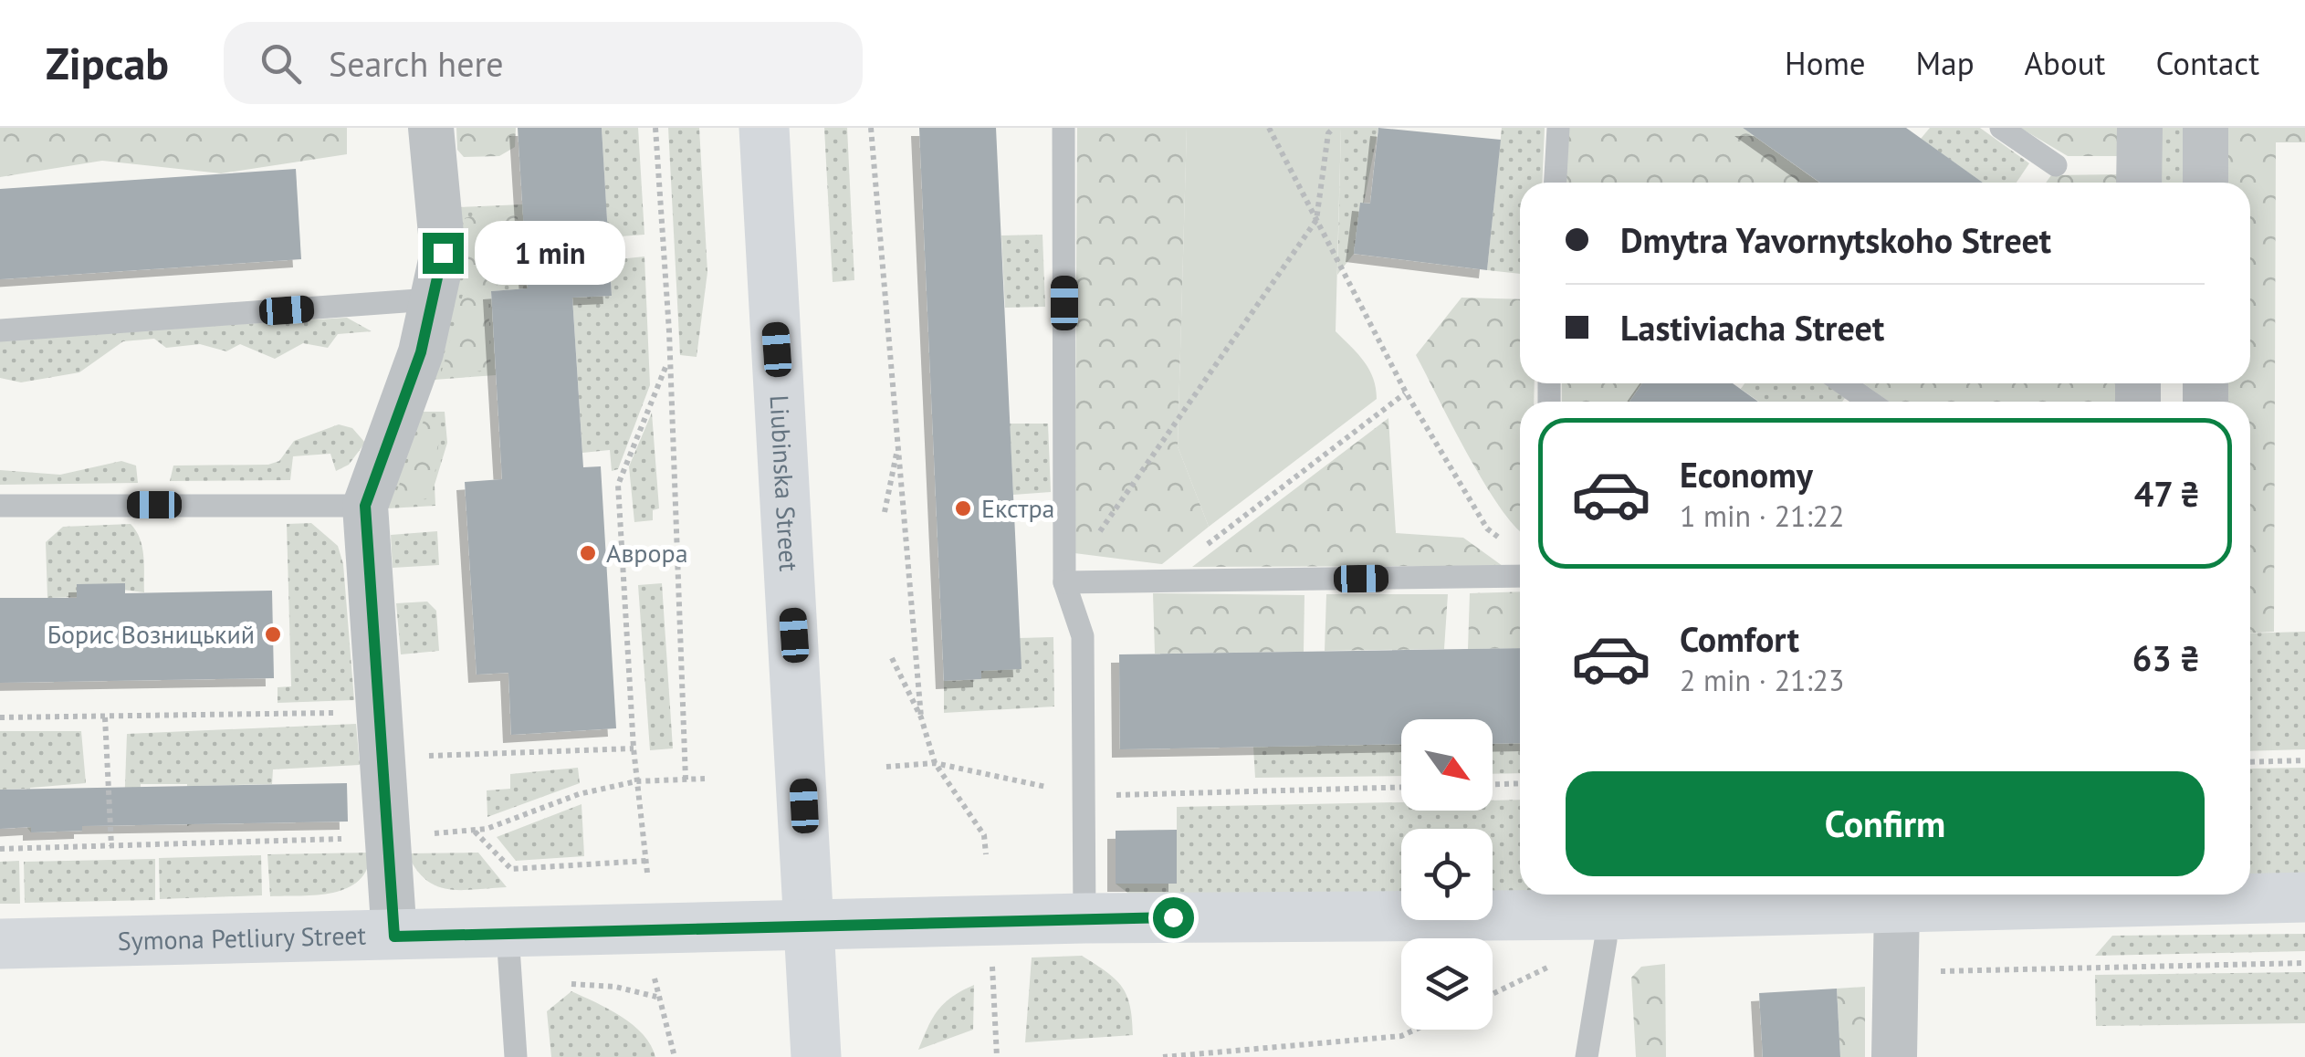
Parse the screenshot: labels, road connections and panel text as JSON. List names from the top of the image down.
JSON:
{
  "streets": {
    "street": ["Liubinska Street", "Symona Petliury Street"]
  },
  "crossings": [
    ["Liubinska Street", "Symona Petliury Street"]
  ],
  "places": ["Екстра", "Аврора", "Борис Возницький"],
  "north": "bottom right",
  "page": {
    "header": "Zipcab",
    "search": "Search here",
    "nav": [
      "Home",
      "Map",
      "About",
      "Contact"
    ],
    "banner": ["Dmytra Yavornytskoho Street", "Lastiviacha Street"],
    "bubble": "1 min",
    "list": [
      {
        "name": "Economy",
        "note": "1 min · 21:22",
        "value": "47 ₴"
      },
      {
        "name": "Comfort",
        "note": "2 min · 21:23",
        "value": "63 ₴"
      }
    ],
    "buttons": "Confirm"
  }
}
